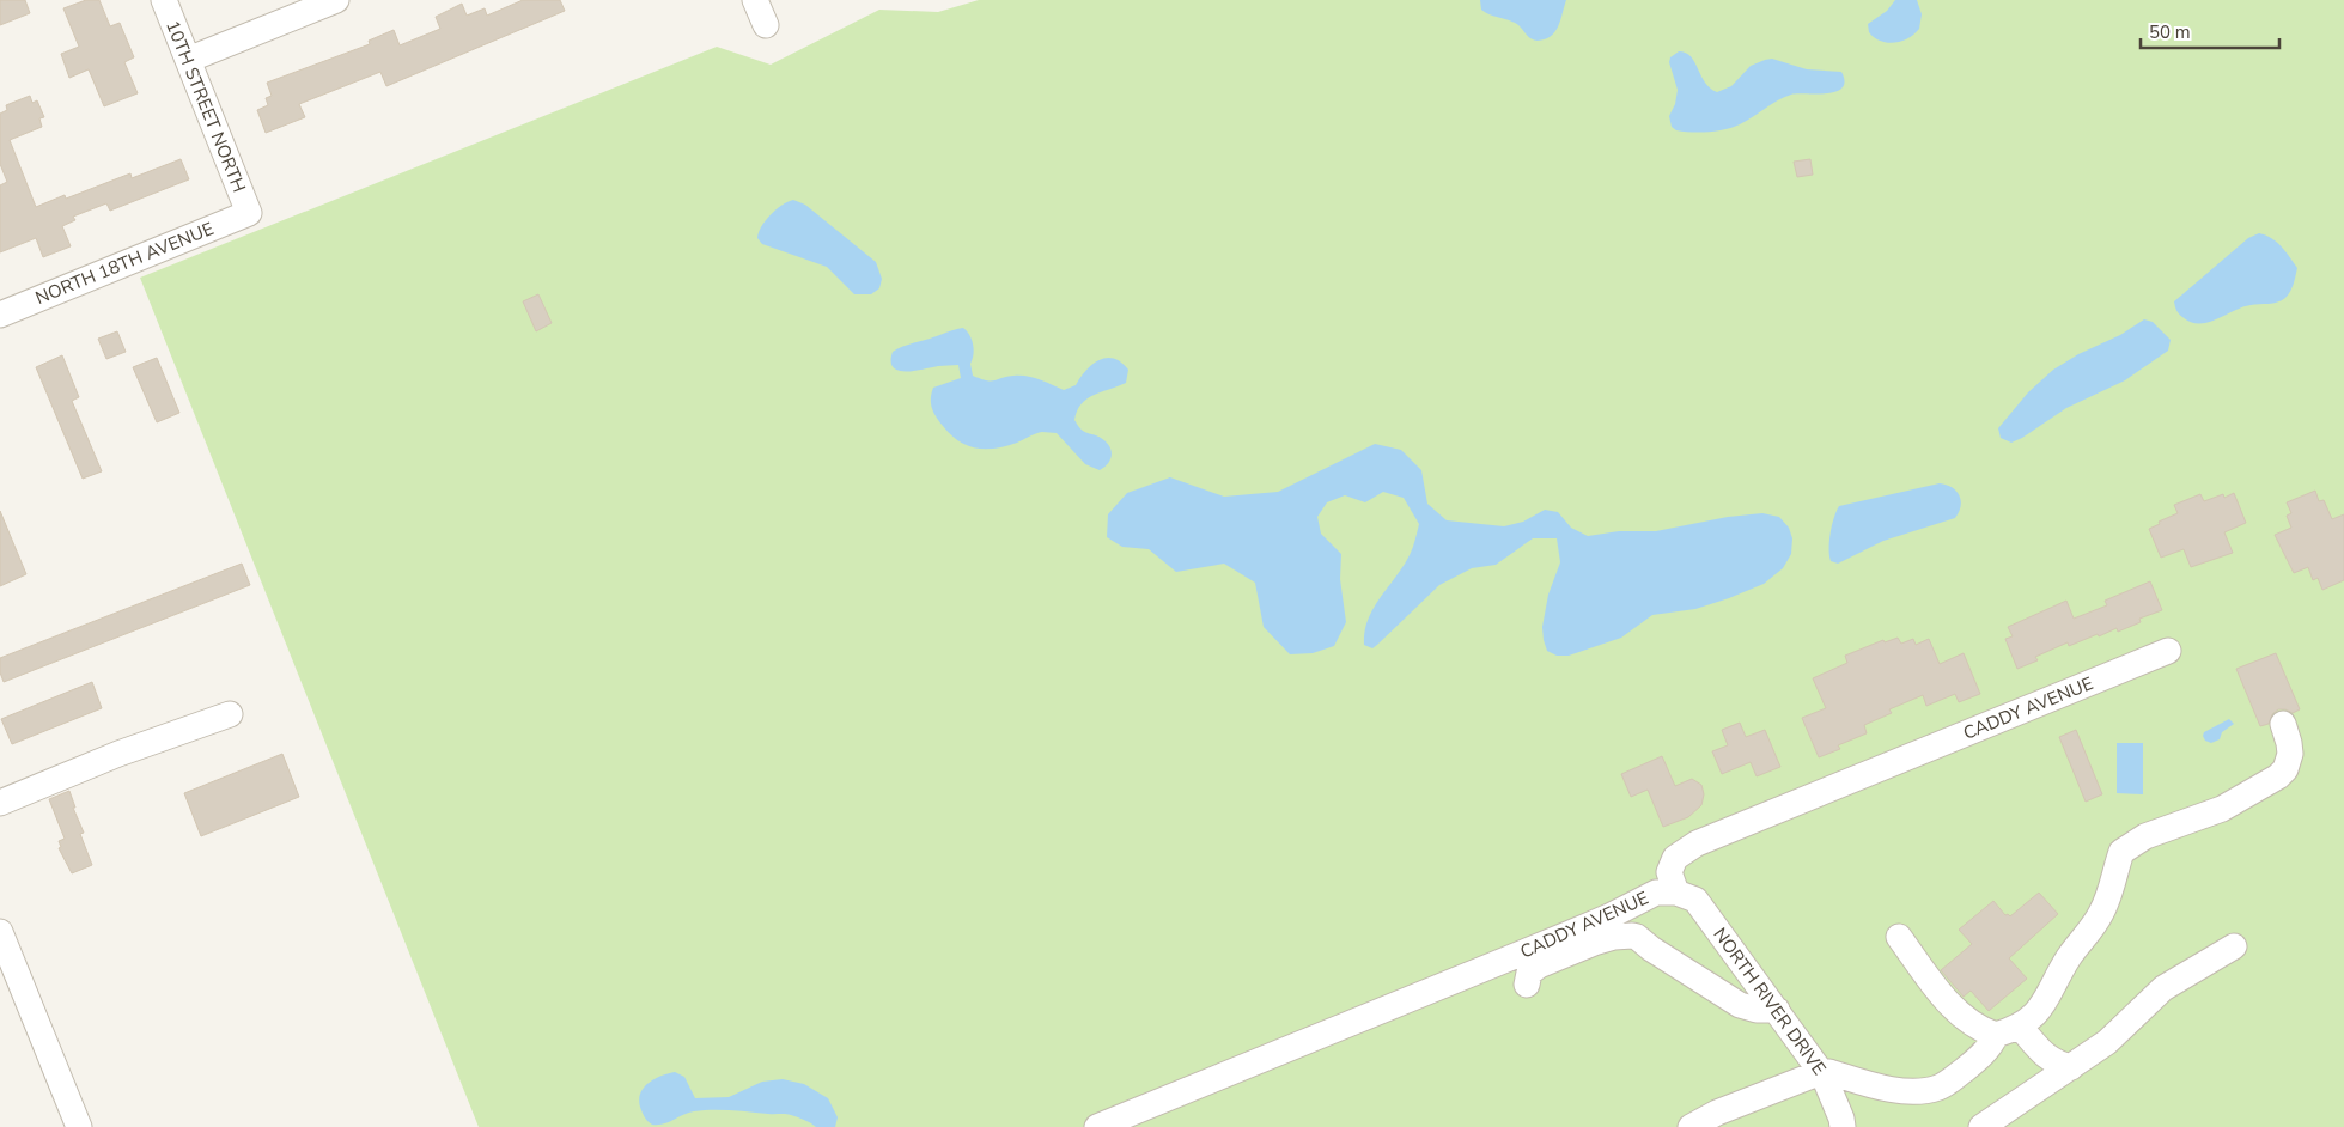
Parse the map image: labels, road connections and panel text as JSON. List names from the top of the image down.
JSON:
{
  "streets": {
    "street": [
      "10TH STREET NORTH",
      "NORTH 18TH AVENUE",
      "CADDY AVENUE",
      "NORTH RIVER DRIVE"
    ]
  },
  "crossings": [
    ["10TH STREET NORTH", "NORTH 18TH AVENUE"],
    ["CADDY AVENUE", "NORTH RIVER DRIVE"]
  ],
  "scale_bar": "50 m"
}
